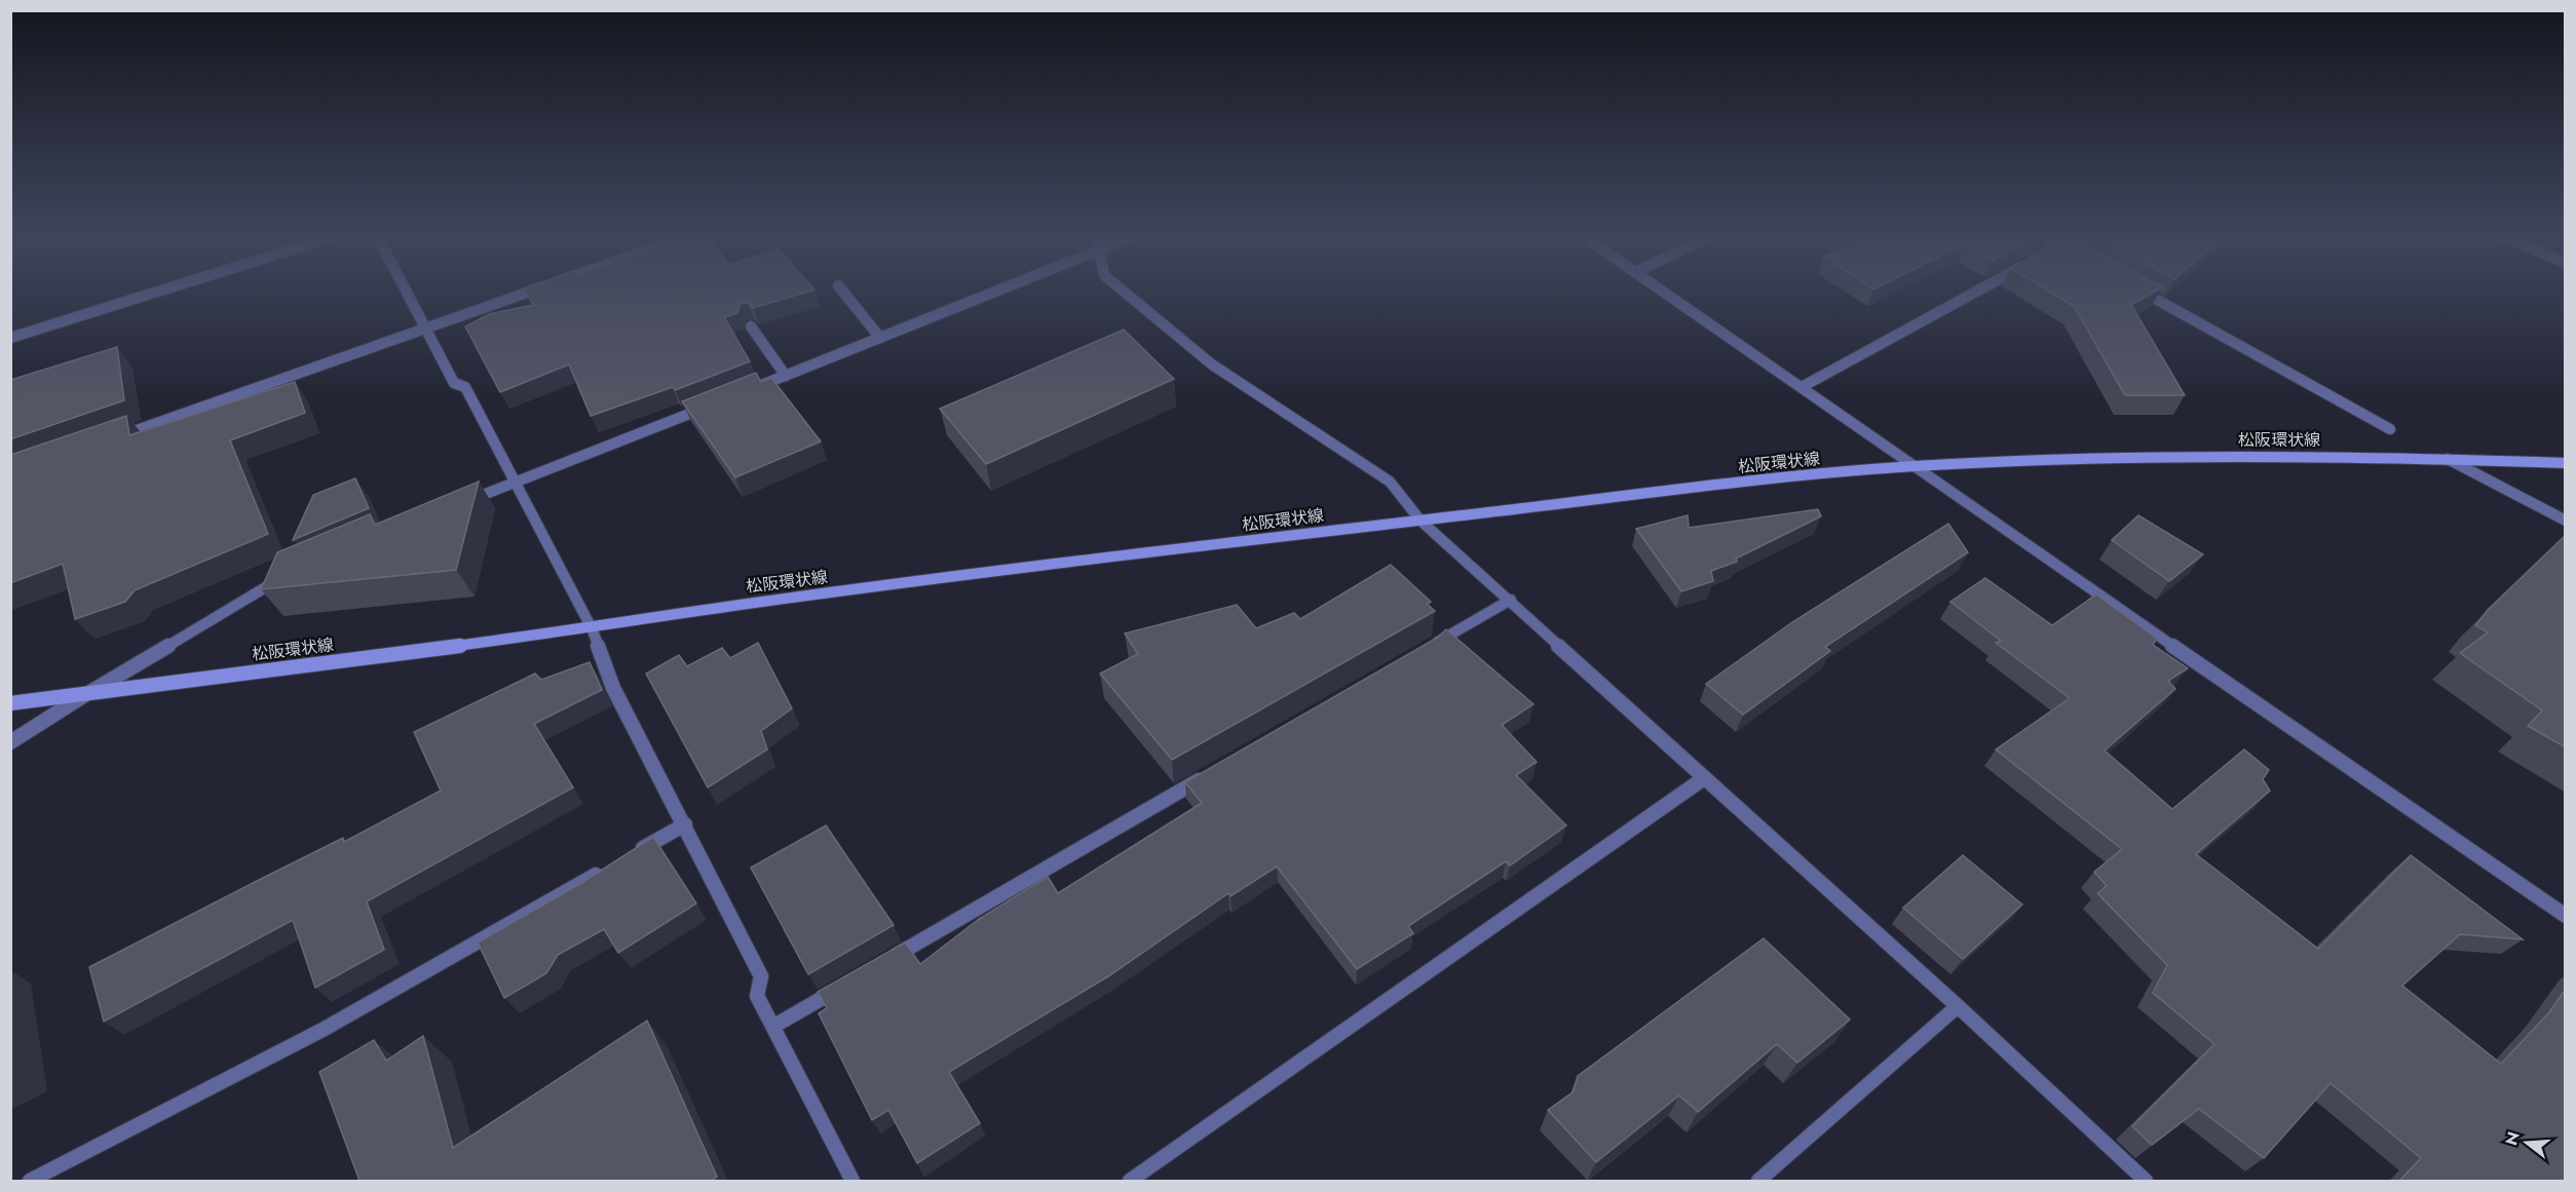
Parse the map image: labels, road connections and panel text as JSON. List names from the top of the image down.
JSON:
{
  "streets": {
    "main road": ["松阪環状線"]
  },
  "north": "left"
}
